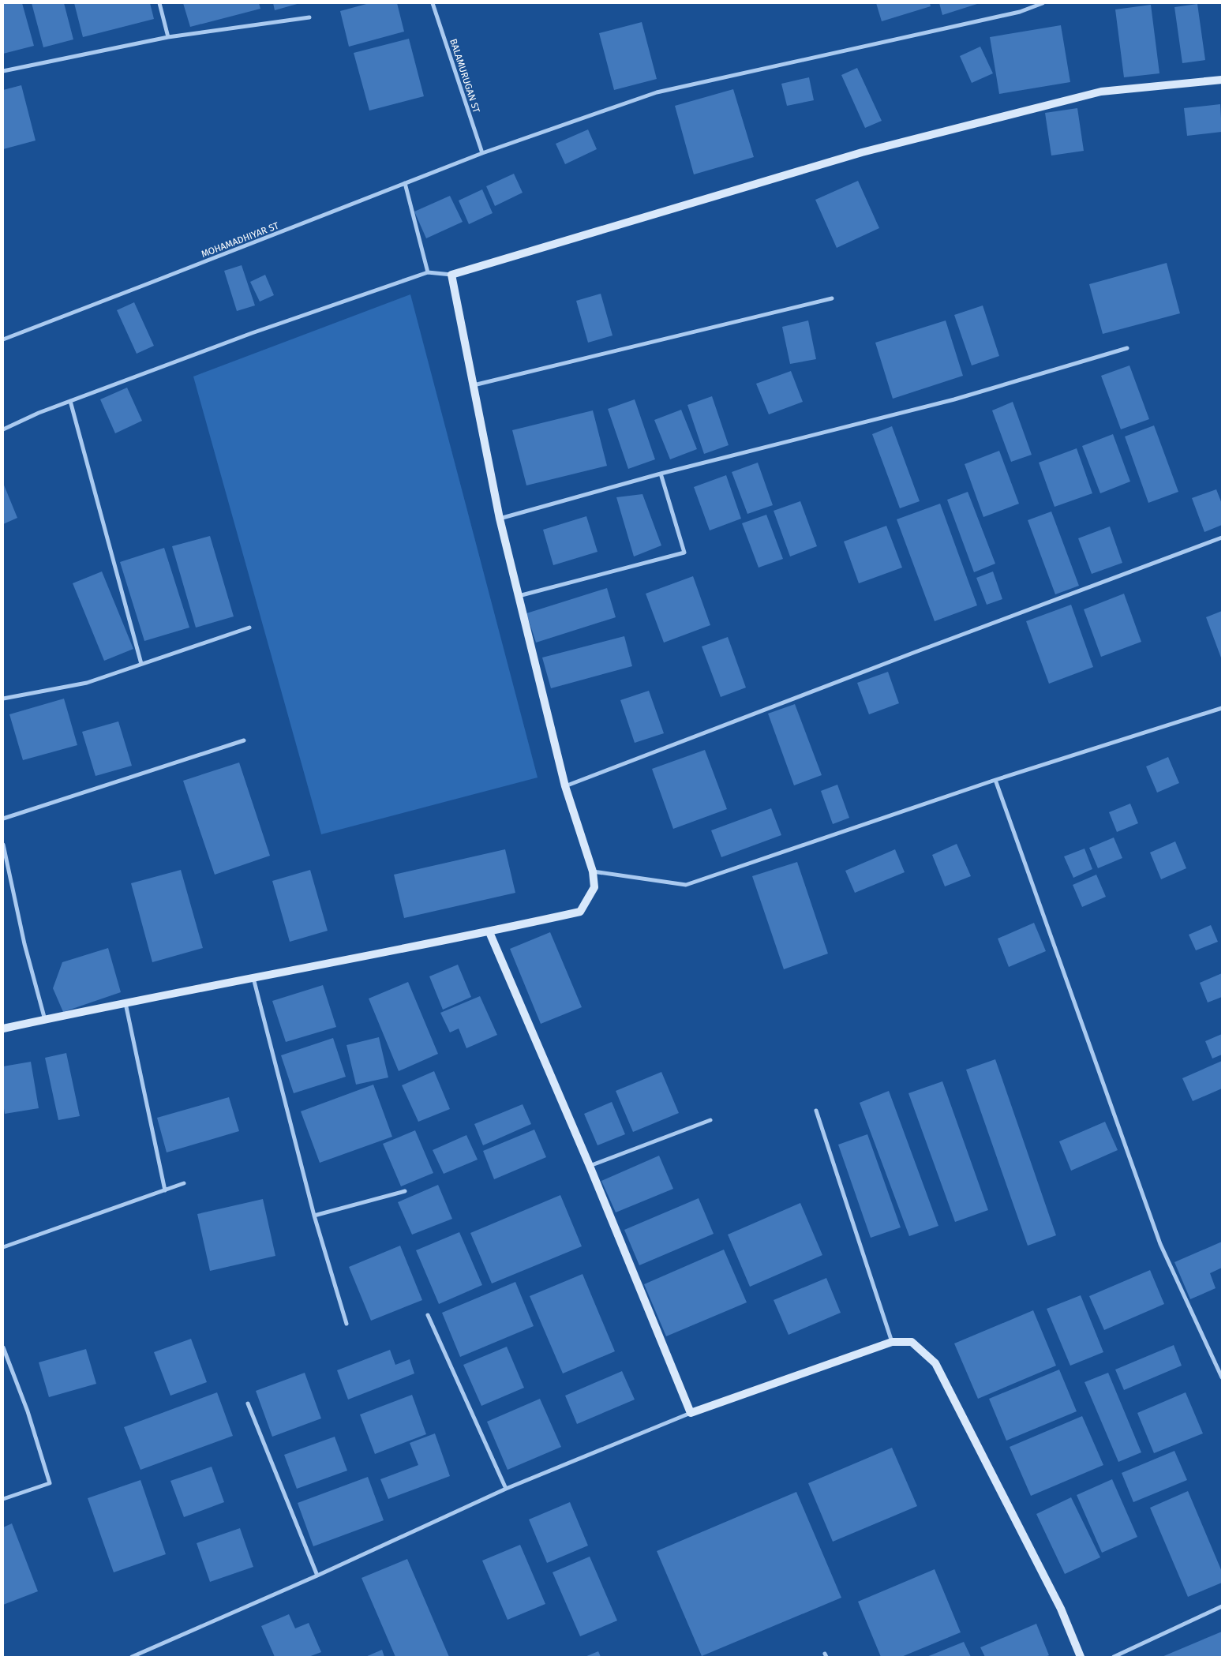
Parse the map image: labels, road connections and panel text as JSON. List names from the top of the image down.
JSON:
{
  "streets": {
    "street": ["BALAMURUGAN ST", "MOHAMADHIYAR ST"]
  },
  "crossings": [
    ["BALAMURUGAN ST", "MOHAMADHIYAR ST"]
  ]
}
